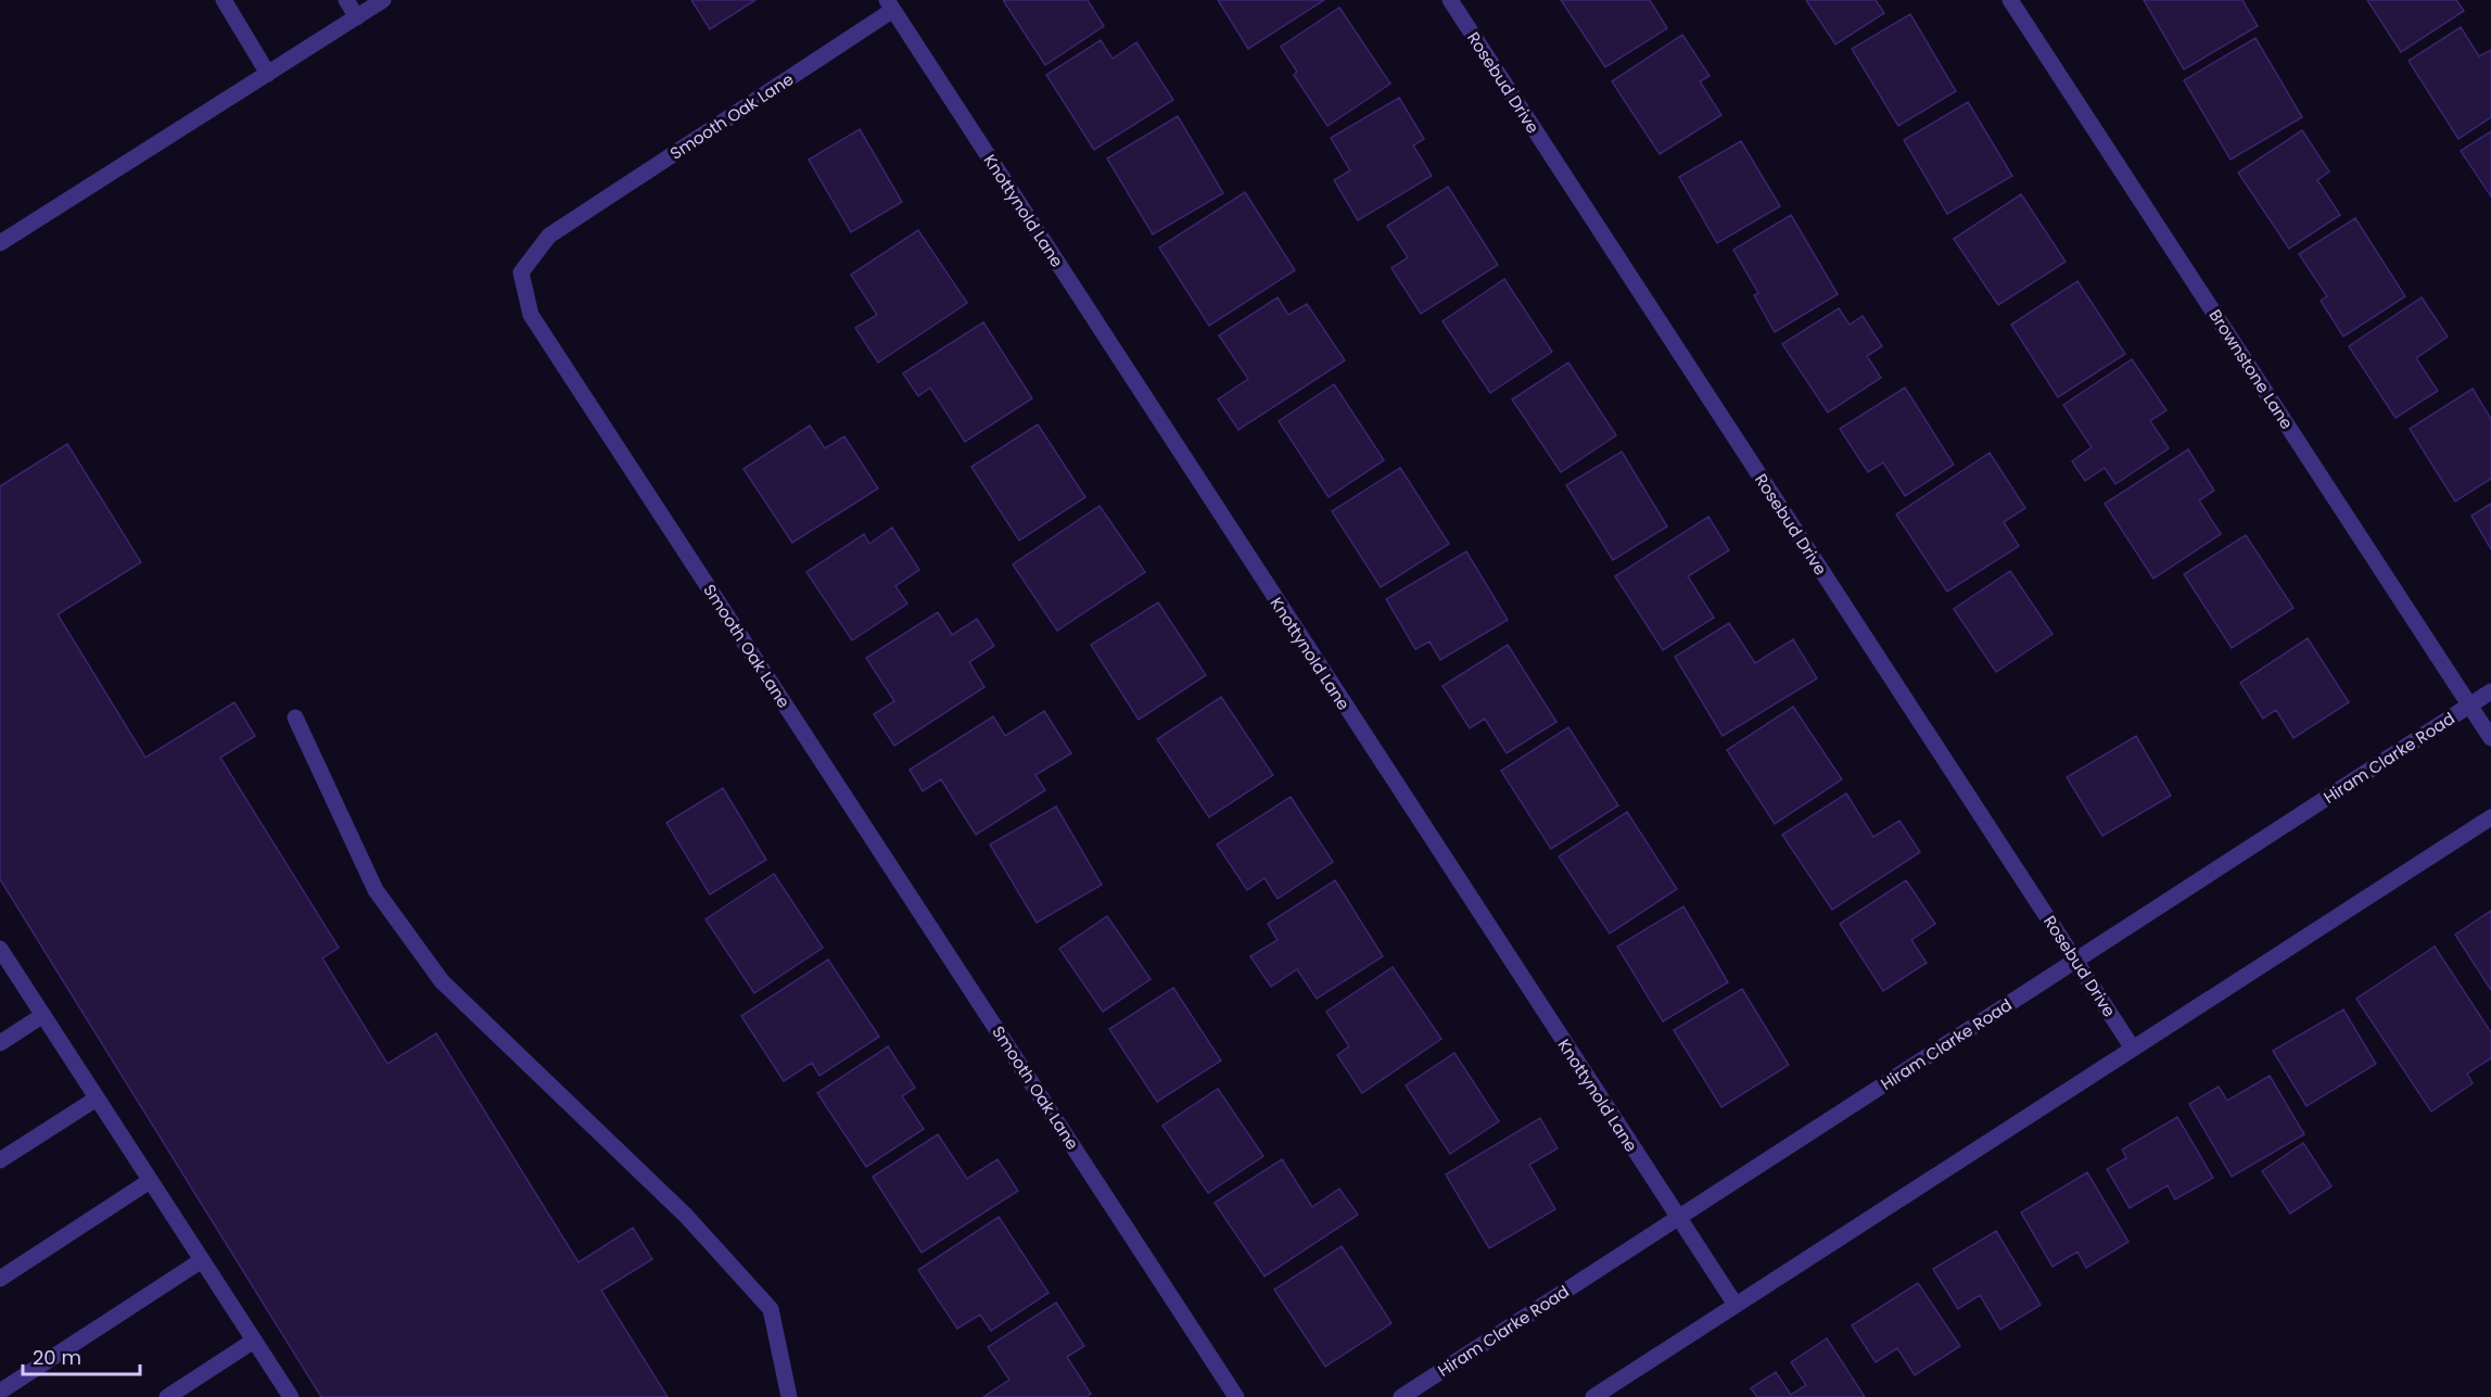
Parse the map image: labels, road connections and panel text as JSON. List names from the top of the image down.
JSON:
{
  "streets": {
    "street": [
      "Rosebud Drive",
      "Smooth Oak Lane",
      "Knottynold Lane",
      "Brownstone Lane",
      "Hiram Clarke Road"
    ]
  },
  "crossings": [
    ["Rosebud Drive", "Hiram Clarke Road"],
    ["Smooth Oak Lane", "Knottynold Lane"],
    ["Knottynold Lane", "Hiram Clarke Road"],
    ["Brownstone Lane", "Hiram Clarke Road"]
  ],
  "scale_bar": "20 m"
}
